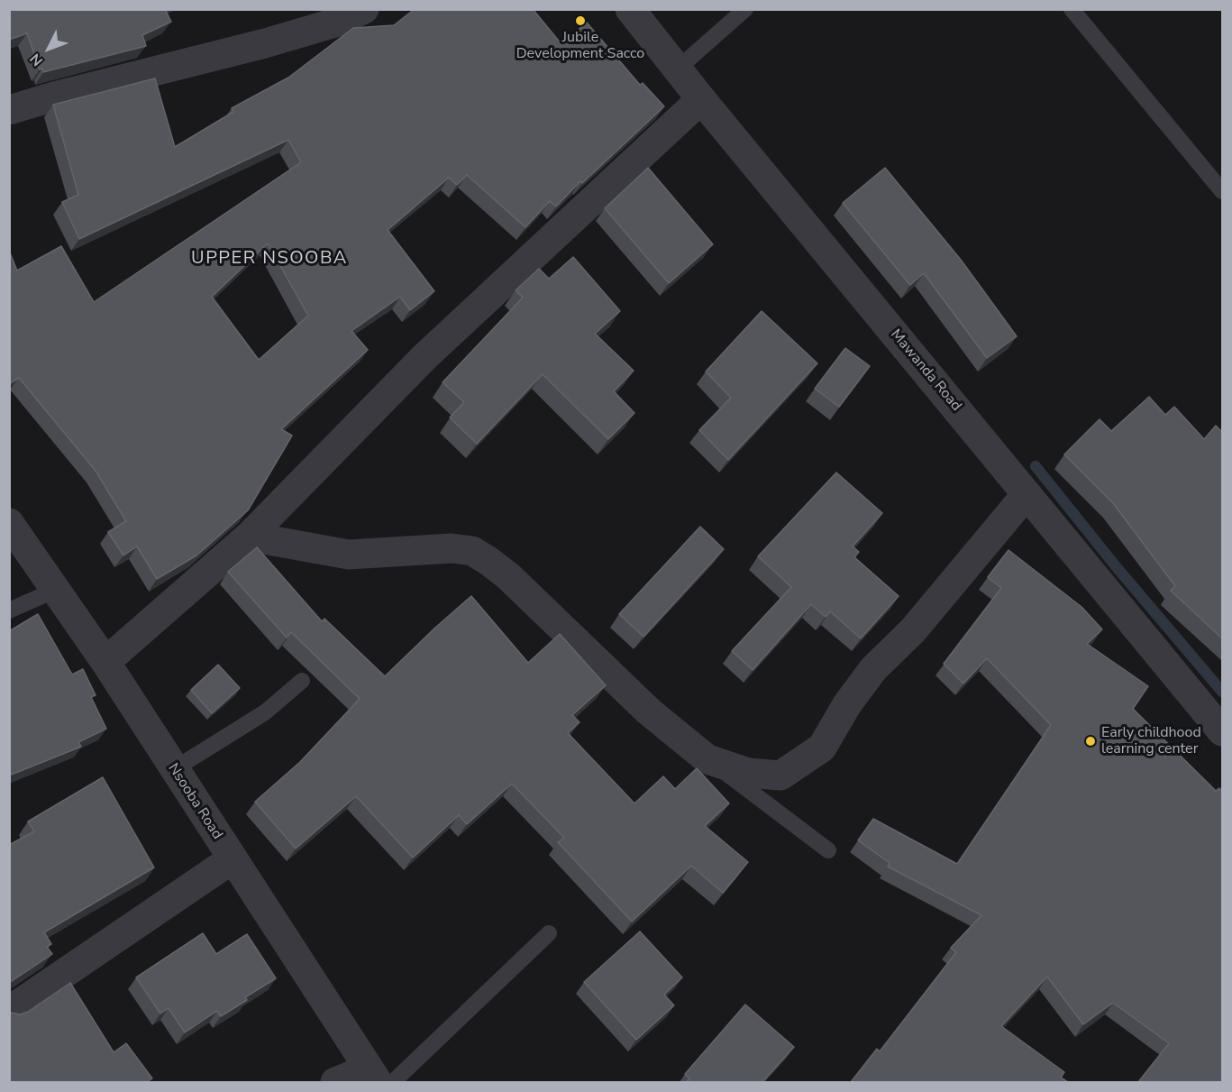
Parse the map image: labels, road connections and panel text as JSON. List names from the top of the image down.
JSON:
{
  "streets": {
    "street": ["Mawanda Road", "Nsooba Road"]
  },
  "districts": ["UPPER NSOOBA"],
  "places": ["Jubile Development Sacco", "Early childhood learning center"],
  "north": "bottom left"
}
